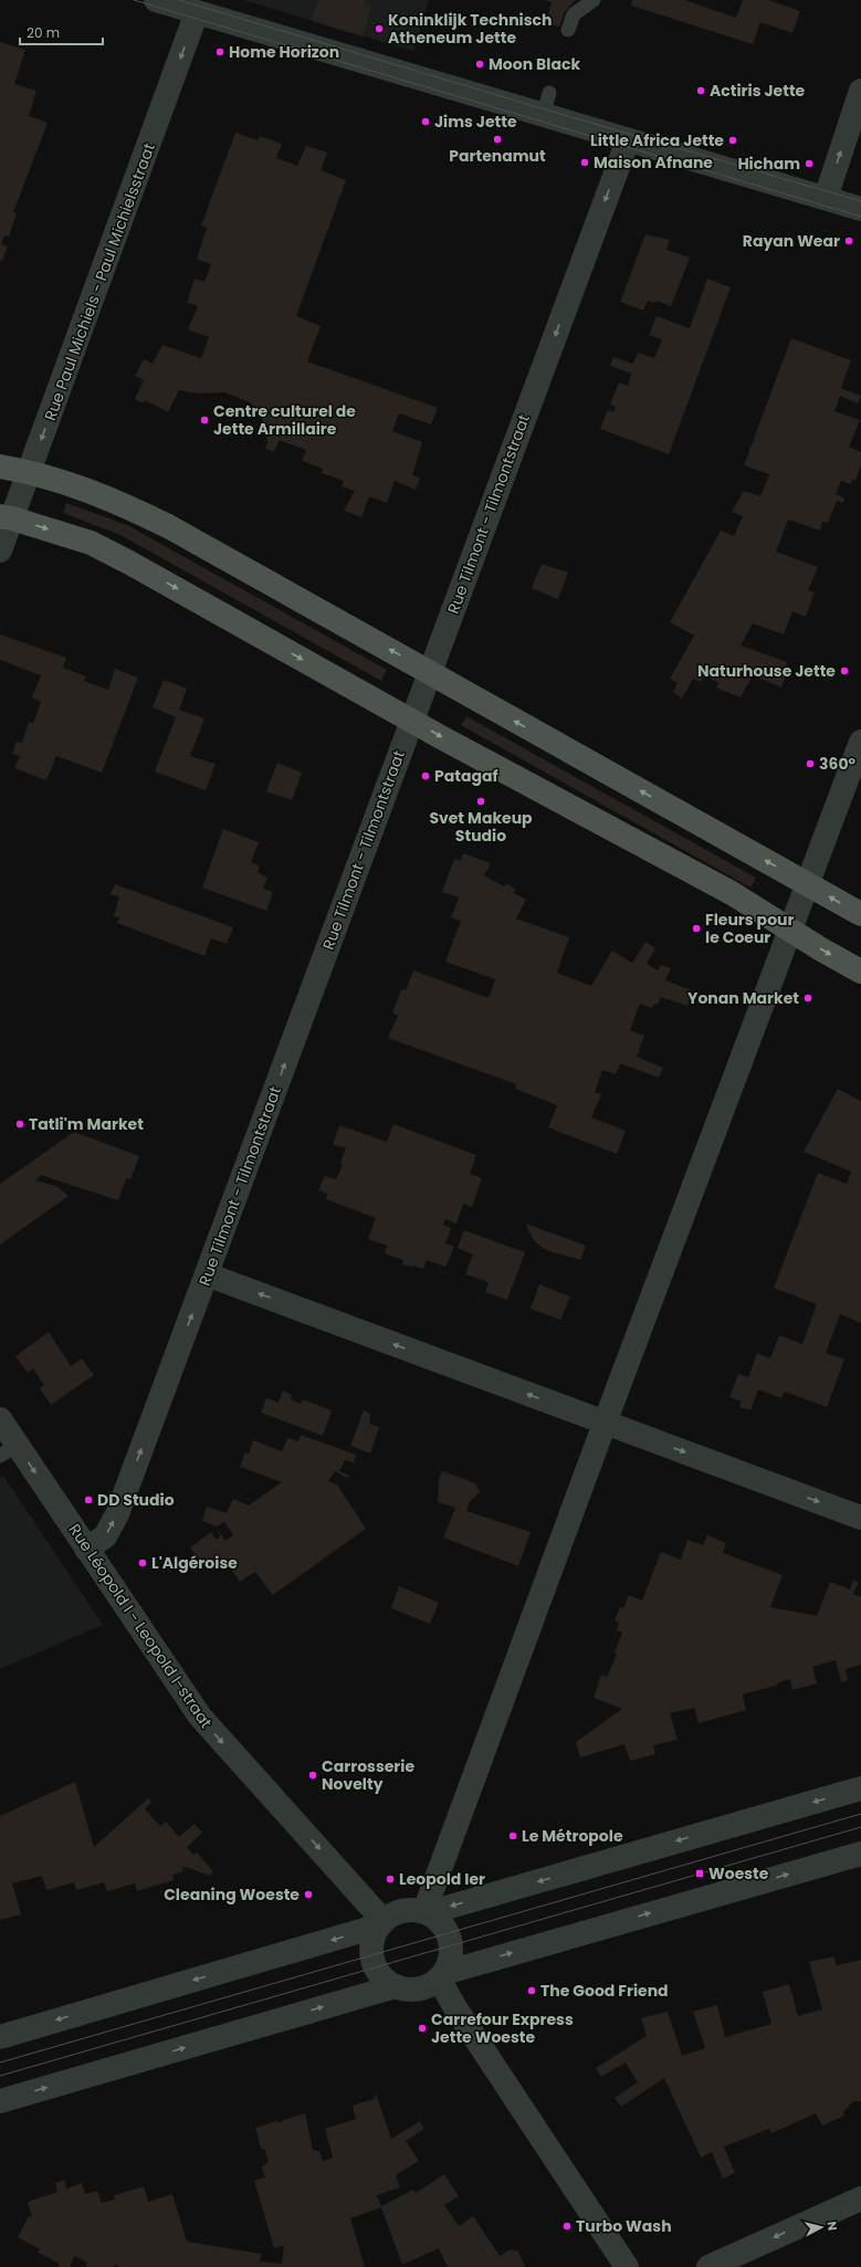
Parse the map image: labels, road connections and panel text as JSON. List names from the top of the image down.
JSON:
{
  "streets": {
    "street": ["Rue Paul Michiels - Paul Michielsstraat", "Rue Tilmont - Tilmontstraat", "Rue Léopold I - Leopold I-straat"]
  },
  "crossings": [
    ["Rue Tilmont - Tilmontstraat", "Rue Léopold I - Leopold I-straat"]
  ],
  "one_way": ["Rue Paul Michiels - Paul Michielsstraat", "Rue Léopold I - Leopold I-straat"],
  "places": {
    "other": [
      "Koninklijk Technisch Atheneum Jette",
      "Home Horizon",
      "Moon Black",
      "Actiris Jette",
      "Jims Jette",
      "Partenamut",
      "Little Africa Jette",
      "Maison Afnane",
      "Hicham",
      "Rayan Wear",
      "Centre culturel de Jette Armillaire",
      "Naturhouse Jette",
      "360°",
      "Patagaf",
      "Svet Makeup Studio",
      "Fleurs pour le Coeur",
      "Yonan Market",
      "Tatli'm Market",
      "DD Studio",
      "L'Algéroise",
      "Carrosserie Novelty",
      "Le Métropole",
      "Leopold Ier",
      "Cleaning Woeste",
      "The Good Friend",
      "Carrefour Express Jette Woeste",
      "Turbo Wash"
    ],
    "transit": ["Woeste"]
  },
  "scale_bar": "20 m",
  "north": "right"
}
